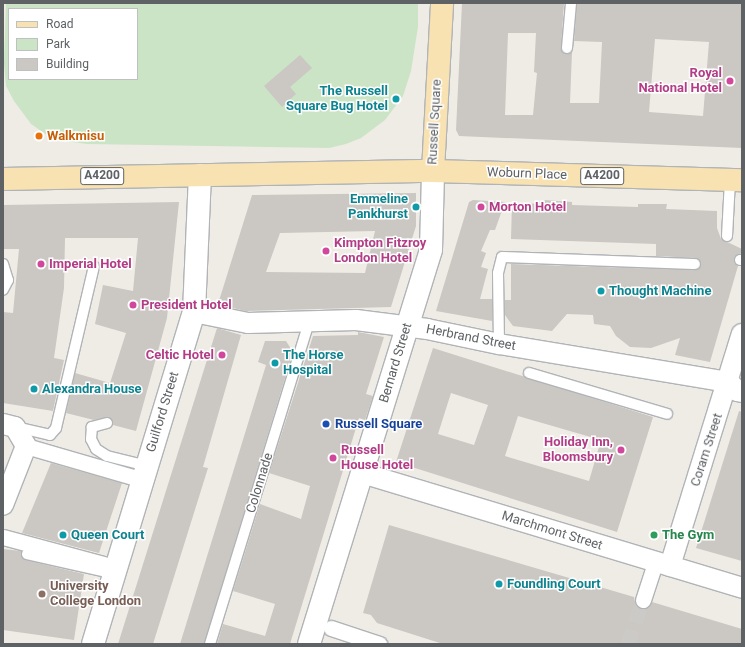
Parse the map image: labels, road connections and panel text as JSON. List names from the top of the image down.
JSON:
{
  "streets": {
    "main road": [
      "Russell Square",
      "Woburn Place",
      "A4200",
      "Bernard Street",
      "Guilford Street"
    ],
    "street": ["Herbrand Street", "Coram Street", "Marchmont Street"],
    "lane": ["Colonnade"]
  },
  "crossings": [
    ["Russell Square", "Woburn Place"],
    ["Russell Square", "Bernard Street"],
    ["Russell Square", "Guilford Street"],
    ["Woburn Place", "Bernard Street"],
    ["Herbrand Street", "Bernard Street"],
    ["Herbrand Street", "Guilford Street"],
    ["Herbrand Street", "Coram Street"],
    ["Herbrand Street", "Colonnade"],
    ["Bernard Street", "Marchmont Street"],
    ["Coram Street", "Marchmont Street"]
  ],
  "places": [
    "Royal National Hotel",
    "The Russell Square Bug Hotel",
    "Walkmisu",
    "Emmeline Pankhurst",
    "Morton Hotel",
    "Kimpton Fitzroy London Hotel",
    "Imperial Hotel",
    "Thought Machine",
    "President Hotel",
    "Celtic Hotel",
    "The Horse Hospital",
    "Alexandra House",
    "Russell Square",
    "Holiday Inn, Bloomsbury",
    "Russell House Hotel",
    "Queen Court",
    "The Gym",
    "Foundling Court",
    "University College London"
  ],
  "legend": ["Road", "Park", "Building"]
}
